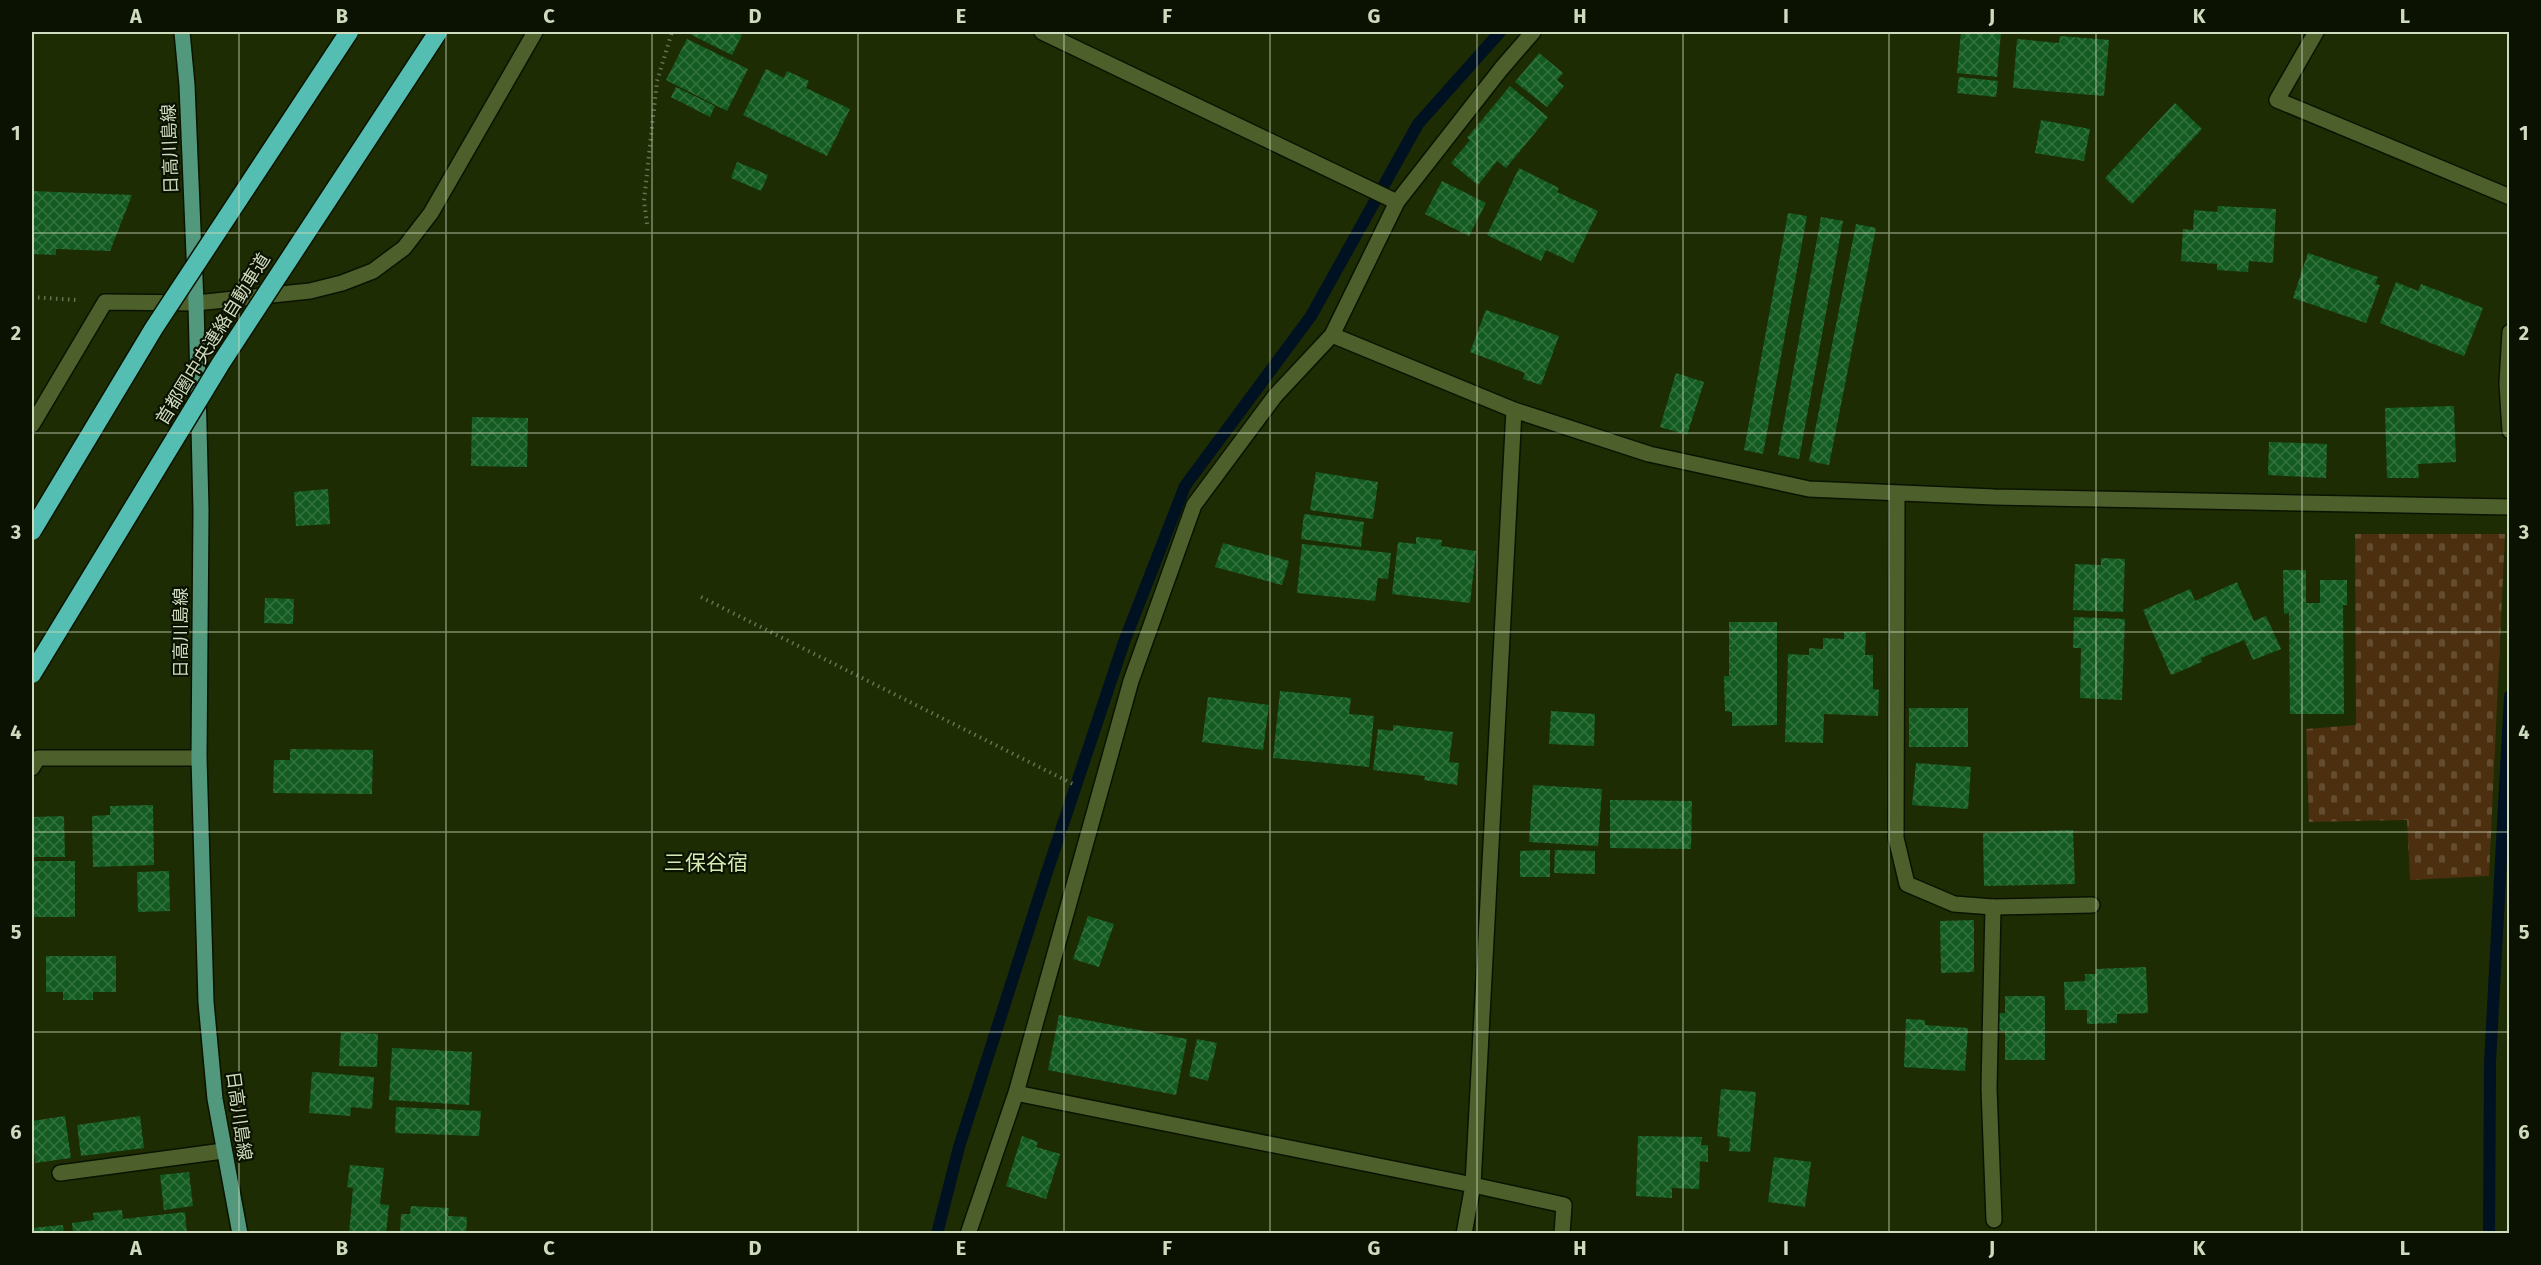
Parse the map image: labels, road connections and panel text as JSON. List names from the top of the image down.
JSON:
{
  "streets": {
    "highway": ["首都圏中央連絡自動車道"],
    "main road": ["日高川島線"]
  },
  "districts": ["三保谷宿"],
  "grid": {
    "columns": [
      "A",
      "B",
      "C",
      "D",
      "E",
      "F",
      "G",
      "H",
      "I",
      "J",
      "K",
      "L"
    ],
    "rows": [
      "1",
      "2",
      "3",
      "4",
      "5",
      "6"
    ]
  }
}
